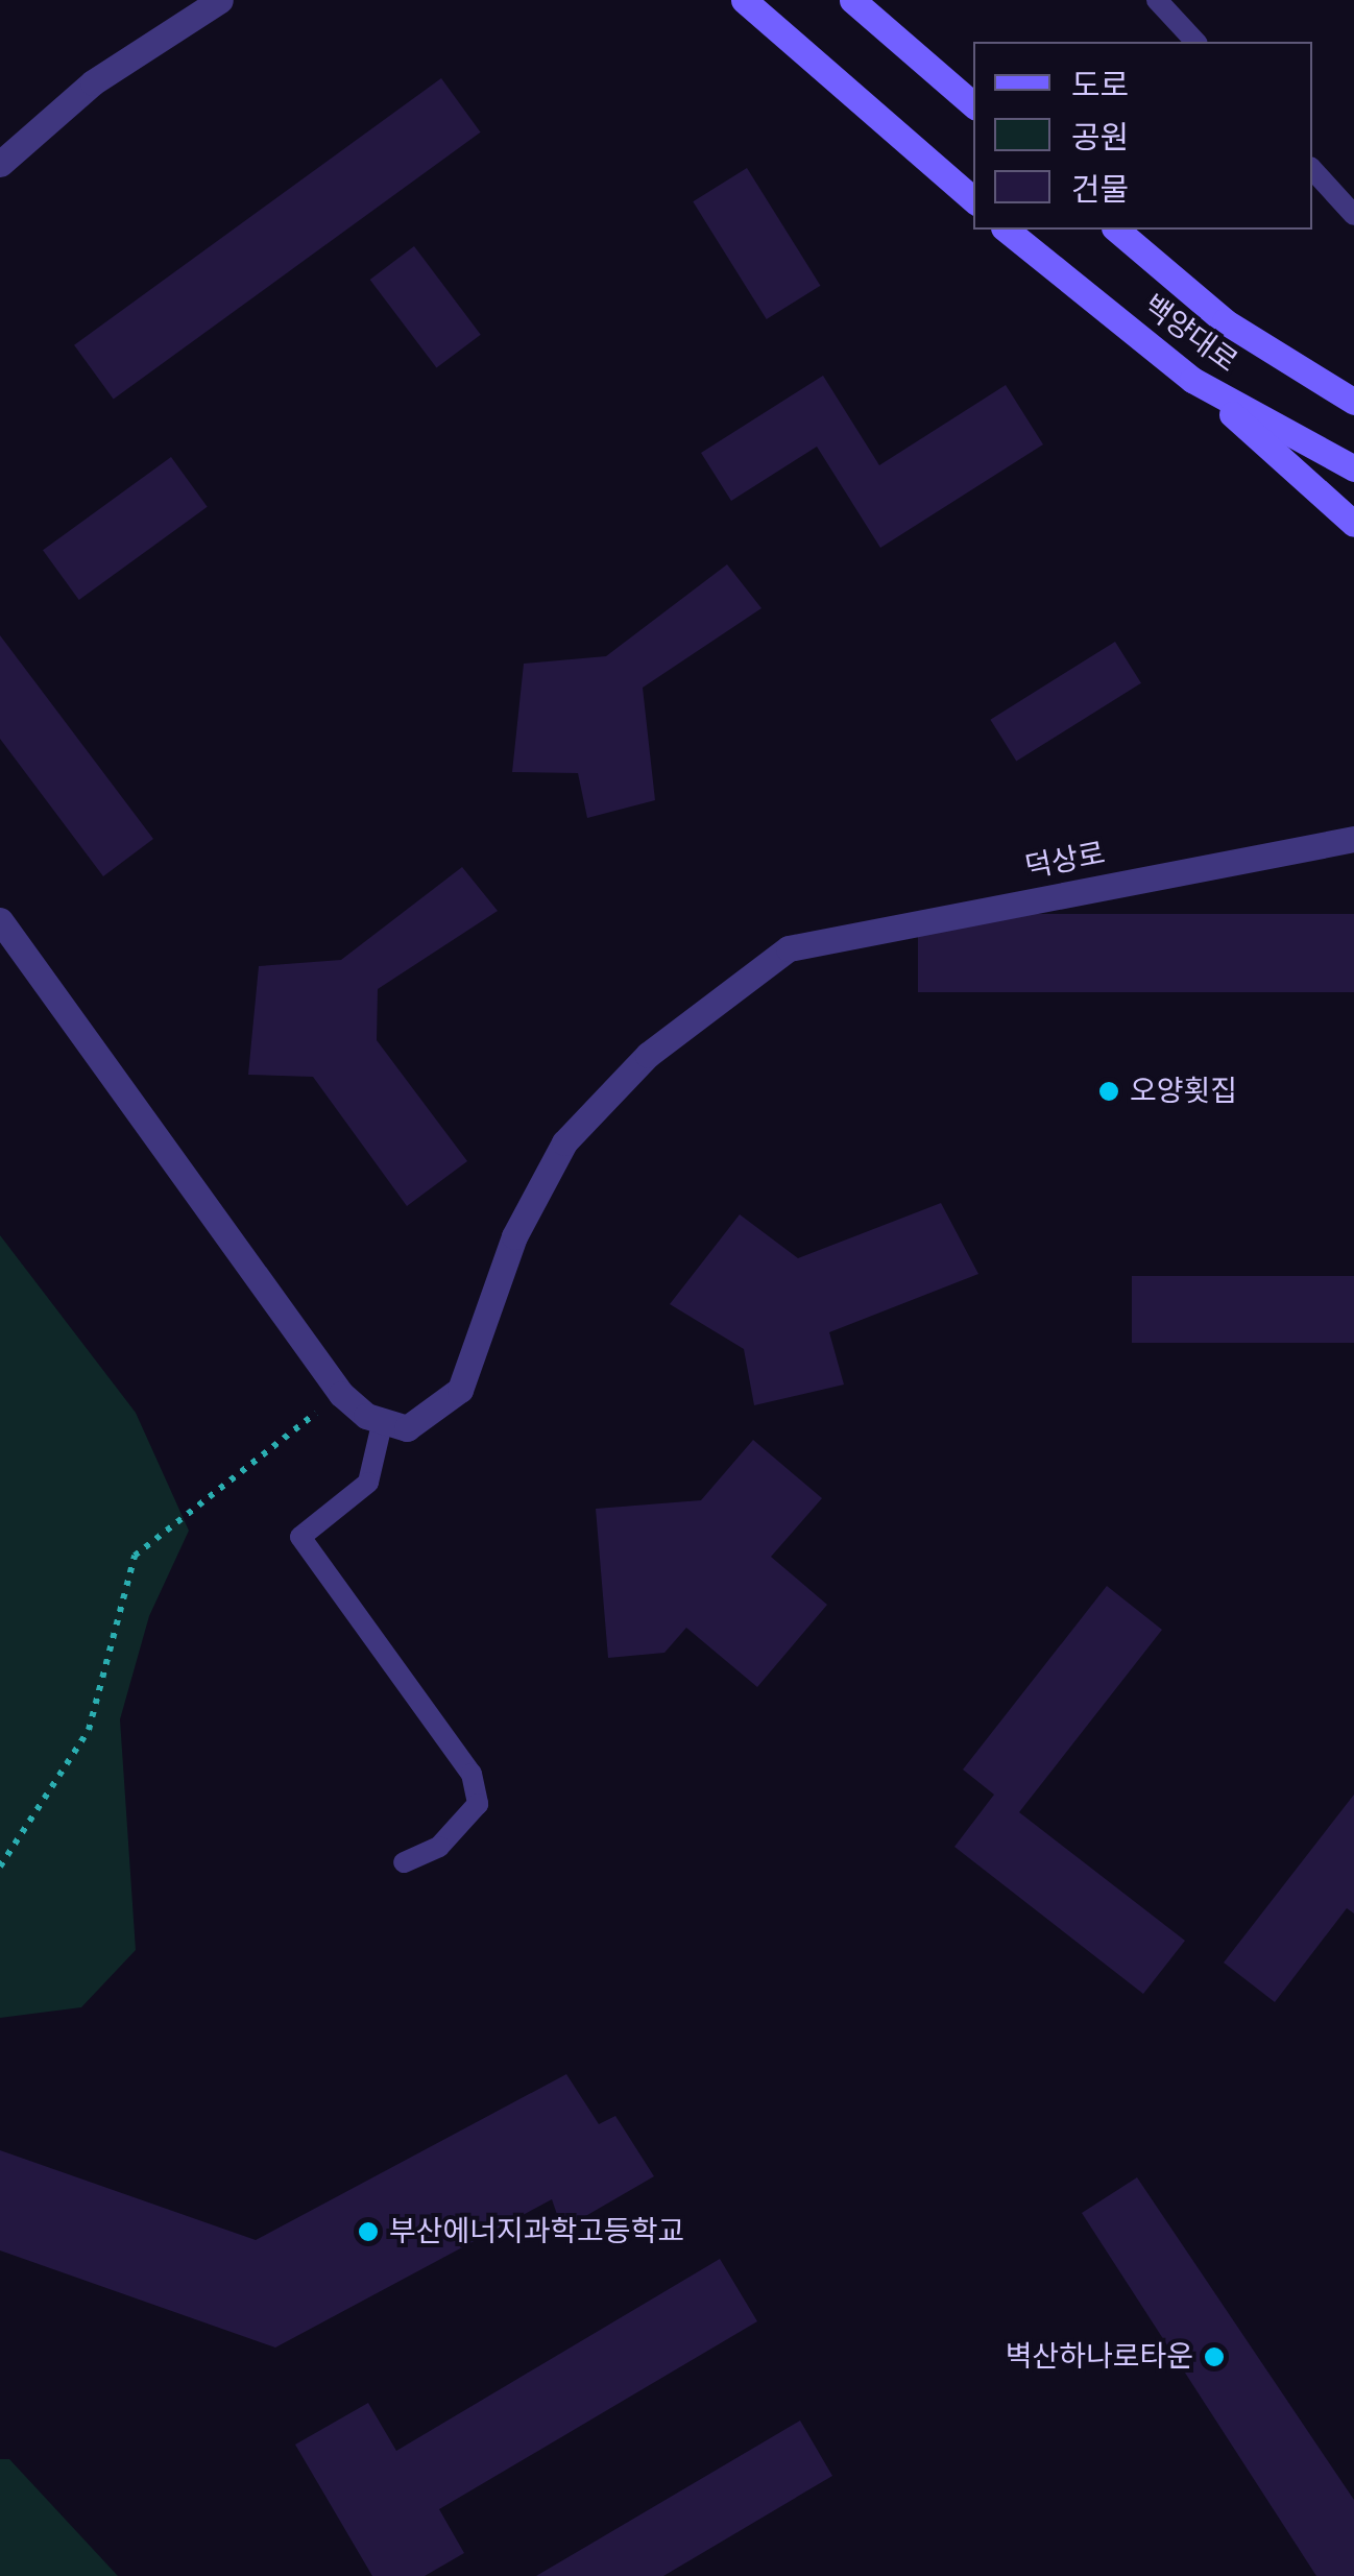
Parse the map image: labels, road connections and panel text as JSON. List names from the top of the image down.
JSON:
{
  "streets": {
    "main road": ["백양대로"],
    "street": ["덕상로"]
  },
  "places": ["오양횟집", "부산에너지과학고등학교", "벽산하나로타운"],
  "legend": ["도로", "공원", "건물"]
}
